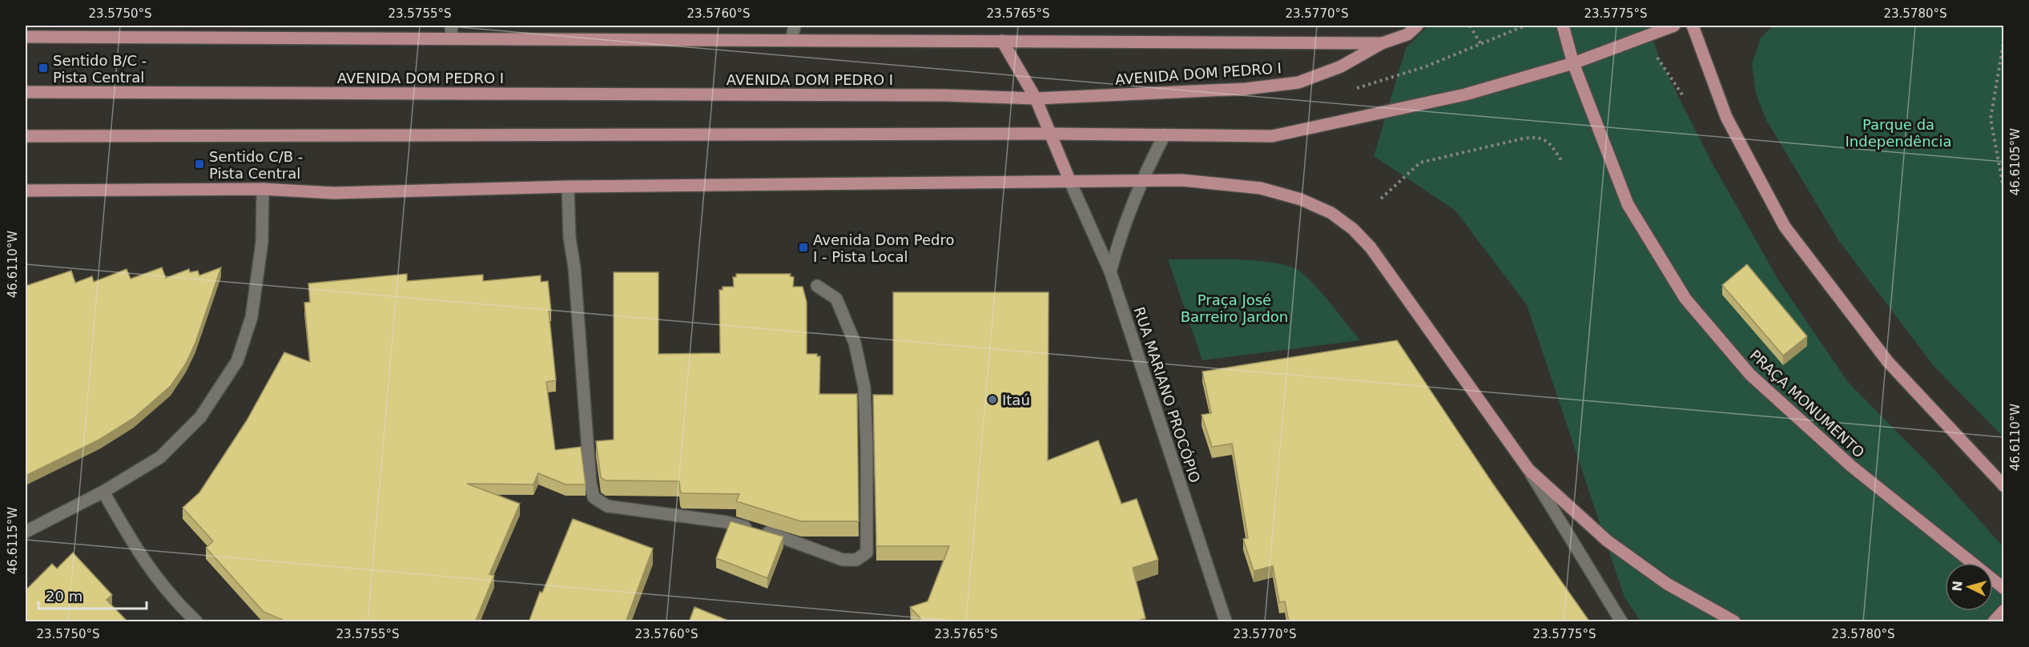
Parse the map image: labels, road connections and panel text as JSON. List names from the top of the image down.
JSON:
{
  "streets": {
    "main road": ["AVENIDA DOM PEDRO I", "PRAÇA MONUMENTO"],
    "street": ["RUA MARIANO PROCÓPIO"]
  },
  "parks": ["Parque da Independência", "Praça José Barreiro Jardon"],
  "places": {
    "transit": ["Sentido B/C - Pista Central", "Sentido C/B - Pista Central", "Avenida Dom Pedro I - Pista Local"],
    "other": ["Itaú"]
  },
  "scale_bar": "20 m",
  "north": "left",
  "coordinates": [
    "23.5750°S",
    "23.5755°S",
    "23.5760°S",
    "23.5765°S",
    "23.5770°S",
    "23.5775°S",
    "23.5780°S",
    "46.6105°W",
    "46.6110°W",
    "46.6115°W"
  ]
}
